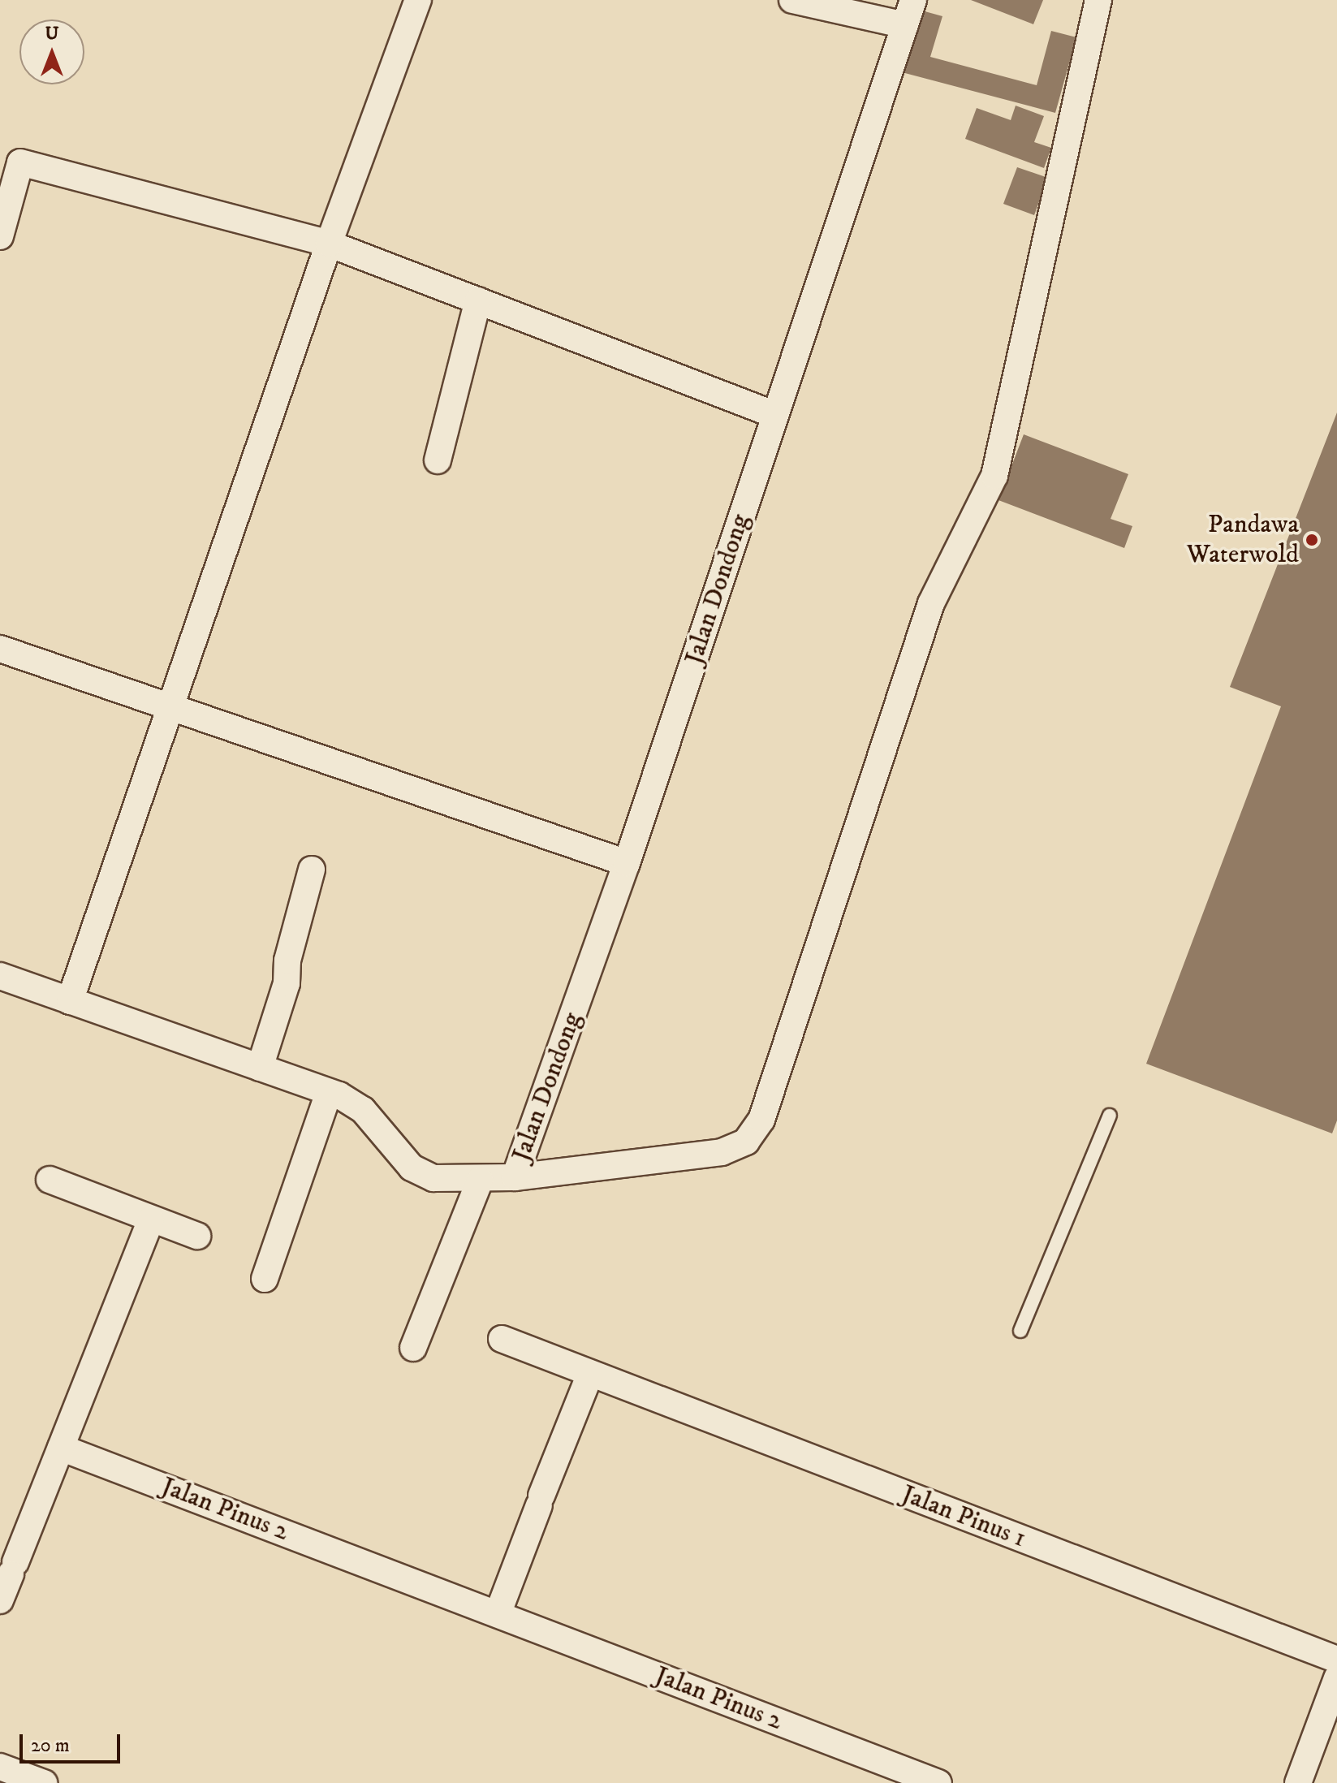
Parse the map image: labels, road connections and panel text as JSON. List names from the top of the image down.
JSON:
{
  "streets": {
    "street": ["Jalan Dondong", "Jalan Pinus 2", "Jalan Pinus 1"]
  },
  "places": ["Pandawa Waterwold"],
  "scale_bar": "20 m",
  "north": "top"
}
